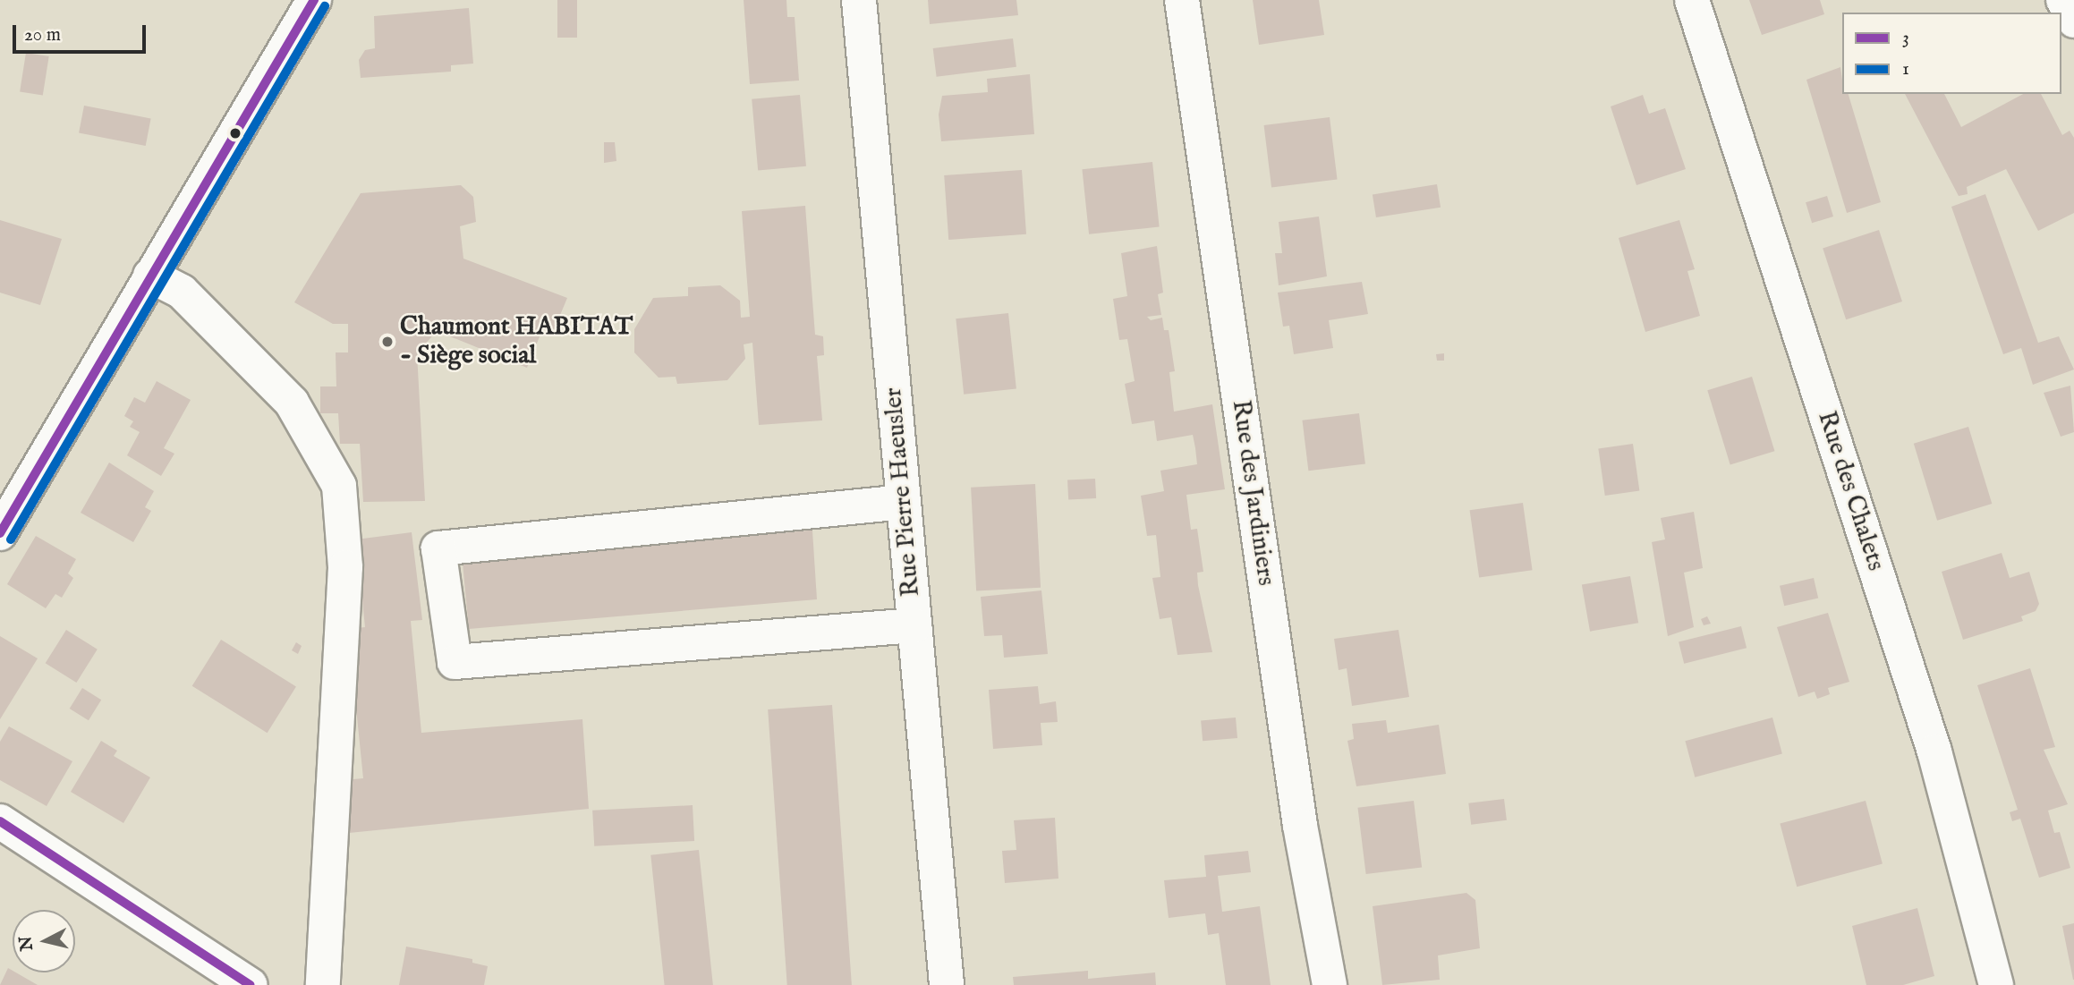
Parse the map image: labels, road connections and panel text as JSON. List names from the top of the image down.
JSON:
{
  "streets": {
    "street": ["Rue des Chalets", "Rue Pierre Haeusler", "Rue des Jardiniers"]
  },
  "places": ["Chaumont HABITAT - Siège social"],
  "lines": ["transit line 3", "transit line 1"],
  "legend": ["3", "1"],
  "scale_bar": "20 m",
  "north": "left"
}
